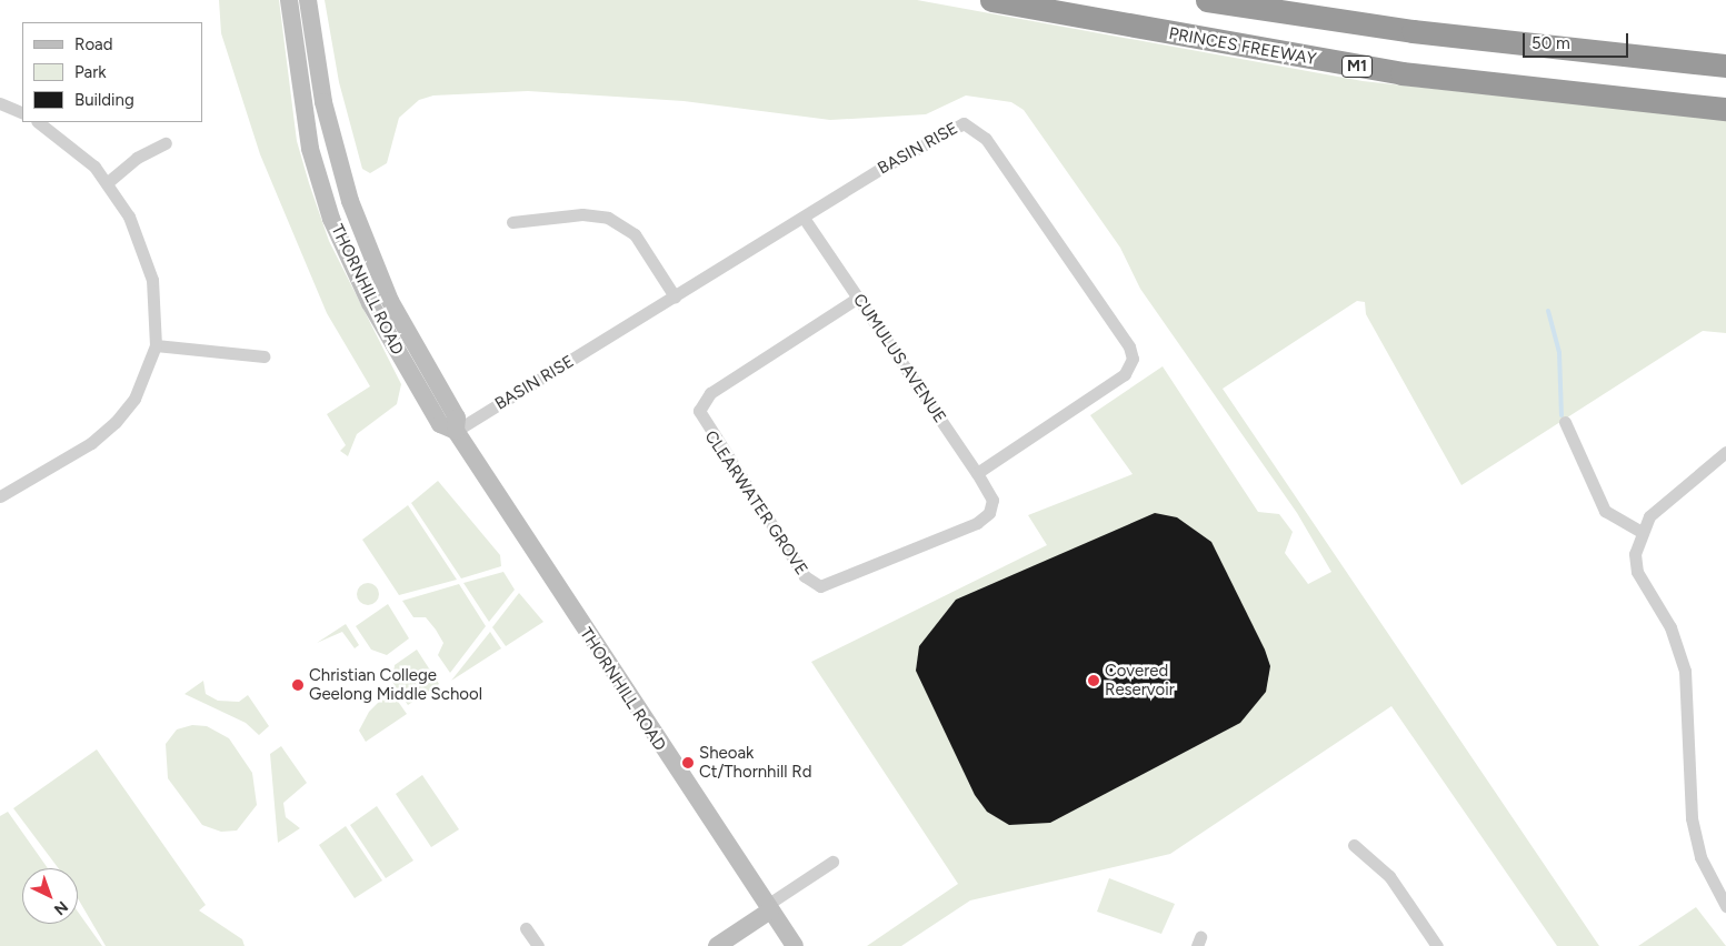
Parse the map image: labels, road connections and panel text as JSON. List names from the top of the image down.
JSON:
{
  "streets": {
    "highway": ["PRINCES FREEWAY", "M1"],
    "street": [
      "BASIN RISE",
      "THORNHILL ROAD",
      "CUMULUS AVENUE",
      "CLEARWATER GROVE"
    ]
  },
  "crossings": [
    ["BASIN RISE", "THORNHILL ROAD"],
    ["BASIN RISE", "CUMULUS AVENUE"],
    ["CUMULUS AVENUE", "CLEARWATER GROVE"]
  ],
  "places": ["Covered Reservoir", "Christian College Geelong Middle School", "Sheoak Ct/Thornhill Rd"],
  "legend": ["Road", "Park", "Building"],
  "scale_bar": "50 m",
  "north": "bottom right"
}
